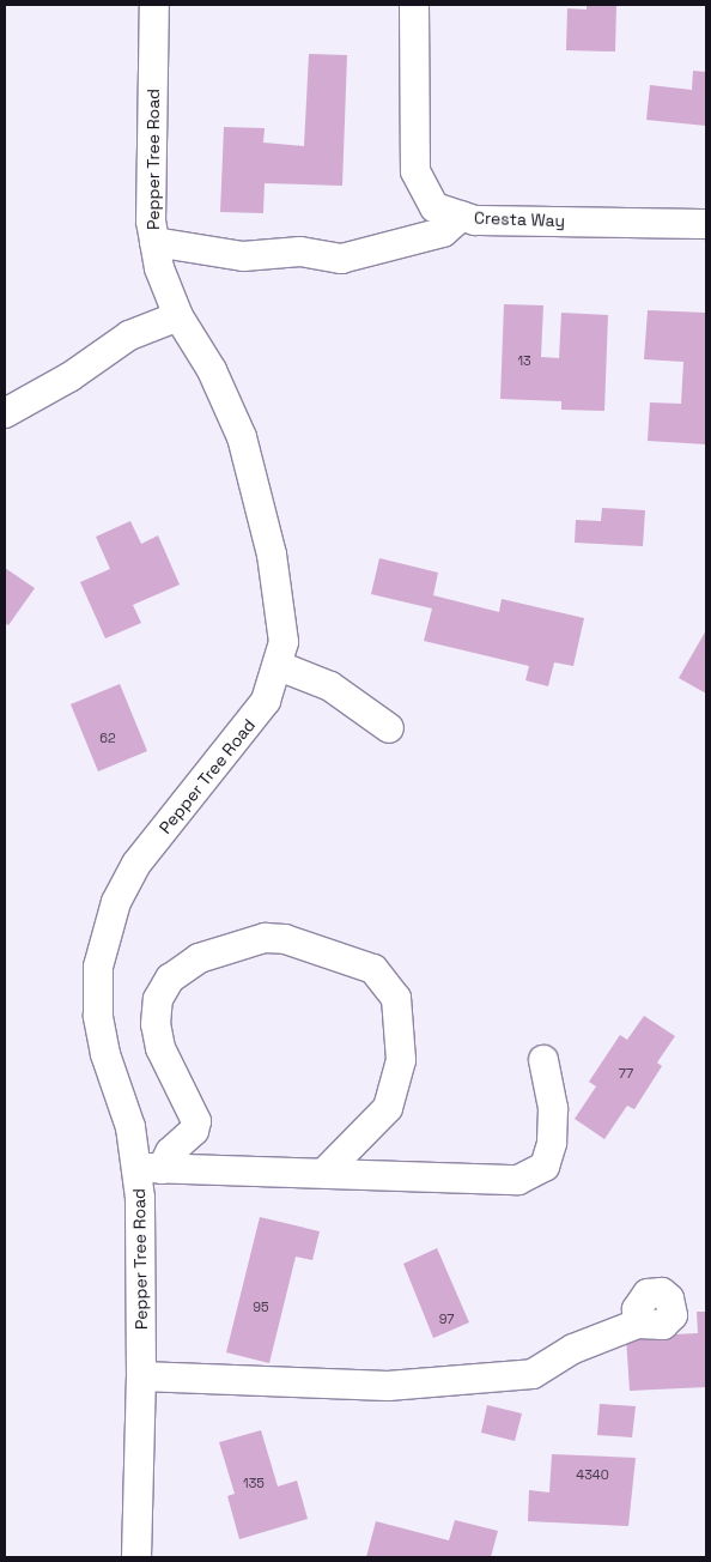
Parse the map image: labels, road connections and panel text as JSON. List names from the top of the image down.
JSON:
{
  "streets": {
    "street": ["Pepper Tree Road", "Cresta Way"]
  },
  "house_numbers": [
    "13",
    "62",
    "77",
    "95",
    "97",
    "4340",
    "135"
  ]
}
